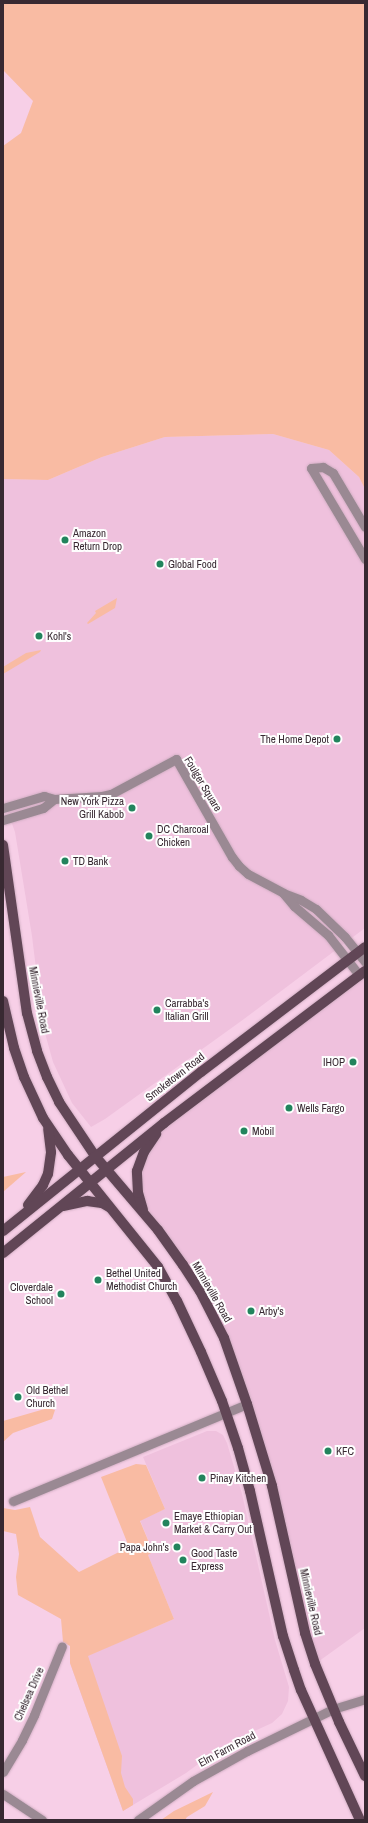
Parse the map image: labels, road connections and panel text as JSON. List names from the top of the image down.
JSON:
{
  "streets": {
    "main road": ["Minnieville Road", "Smoketown Road"],
    "street": ["Foulger Square", "Chelsea Drive", "Elm Farm Road"]
  },
  "crossings": [
    ["Foulger Square", "Smoketown Road"],
    ["Minnieville Road", "Smoketown Road"],
    ["Minnieville Road", "Elm Farm Road"]
  ],
  "places": [
    "Amazon Return Drop",
    "Global Food",
    "Kohl's",
    "The Home Depot",
    "New York Pizza Grill Kabob",
    "DC Charcoal Chicken",
    "TD Bank",
    "Carrabba's Italian Grill",
    "IHOP",
    "Wells Fargo",
    "Mobil",
    "Bethel United Methodist Church",
    "Cloverdale School",
    "Arby's",
    "Old Bethel Church",
    "KFC",
    "Pinay Kitchen",
    "Emaye Ethiopian Market & Carry Out",
    "Papa John's",
    "Good Taste Express"
  ]
}
